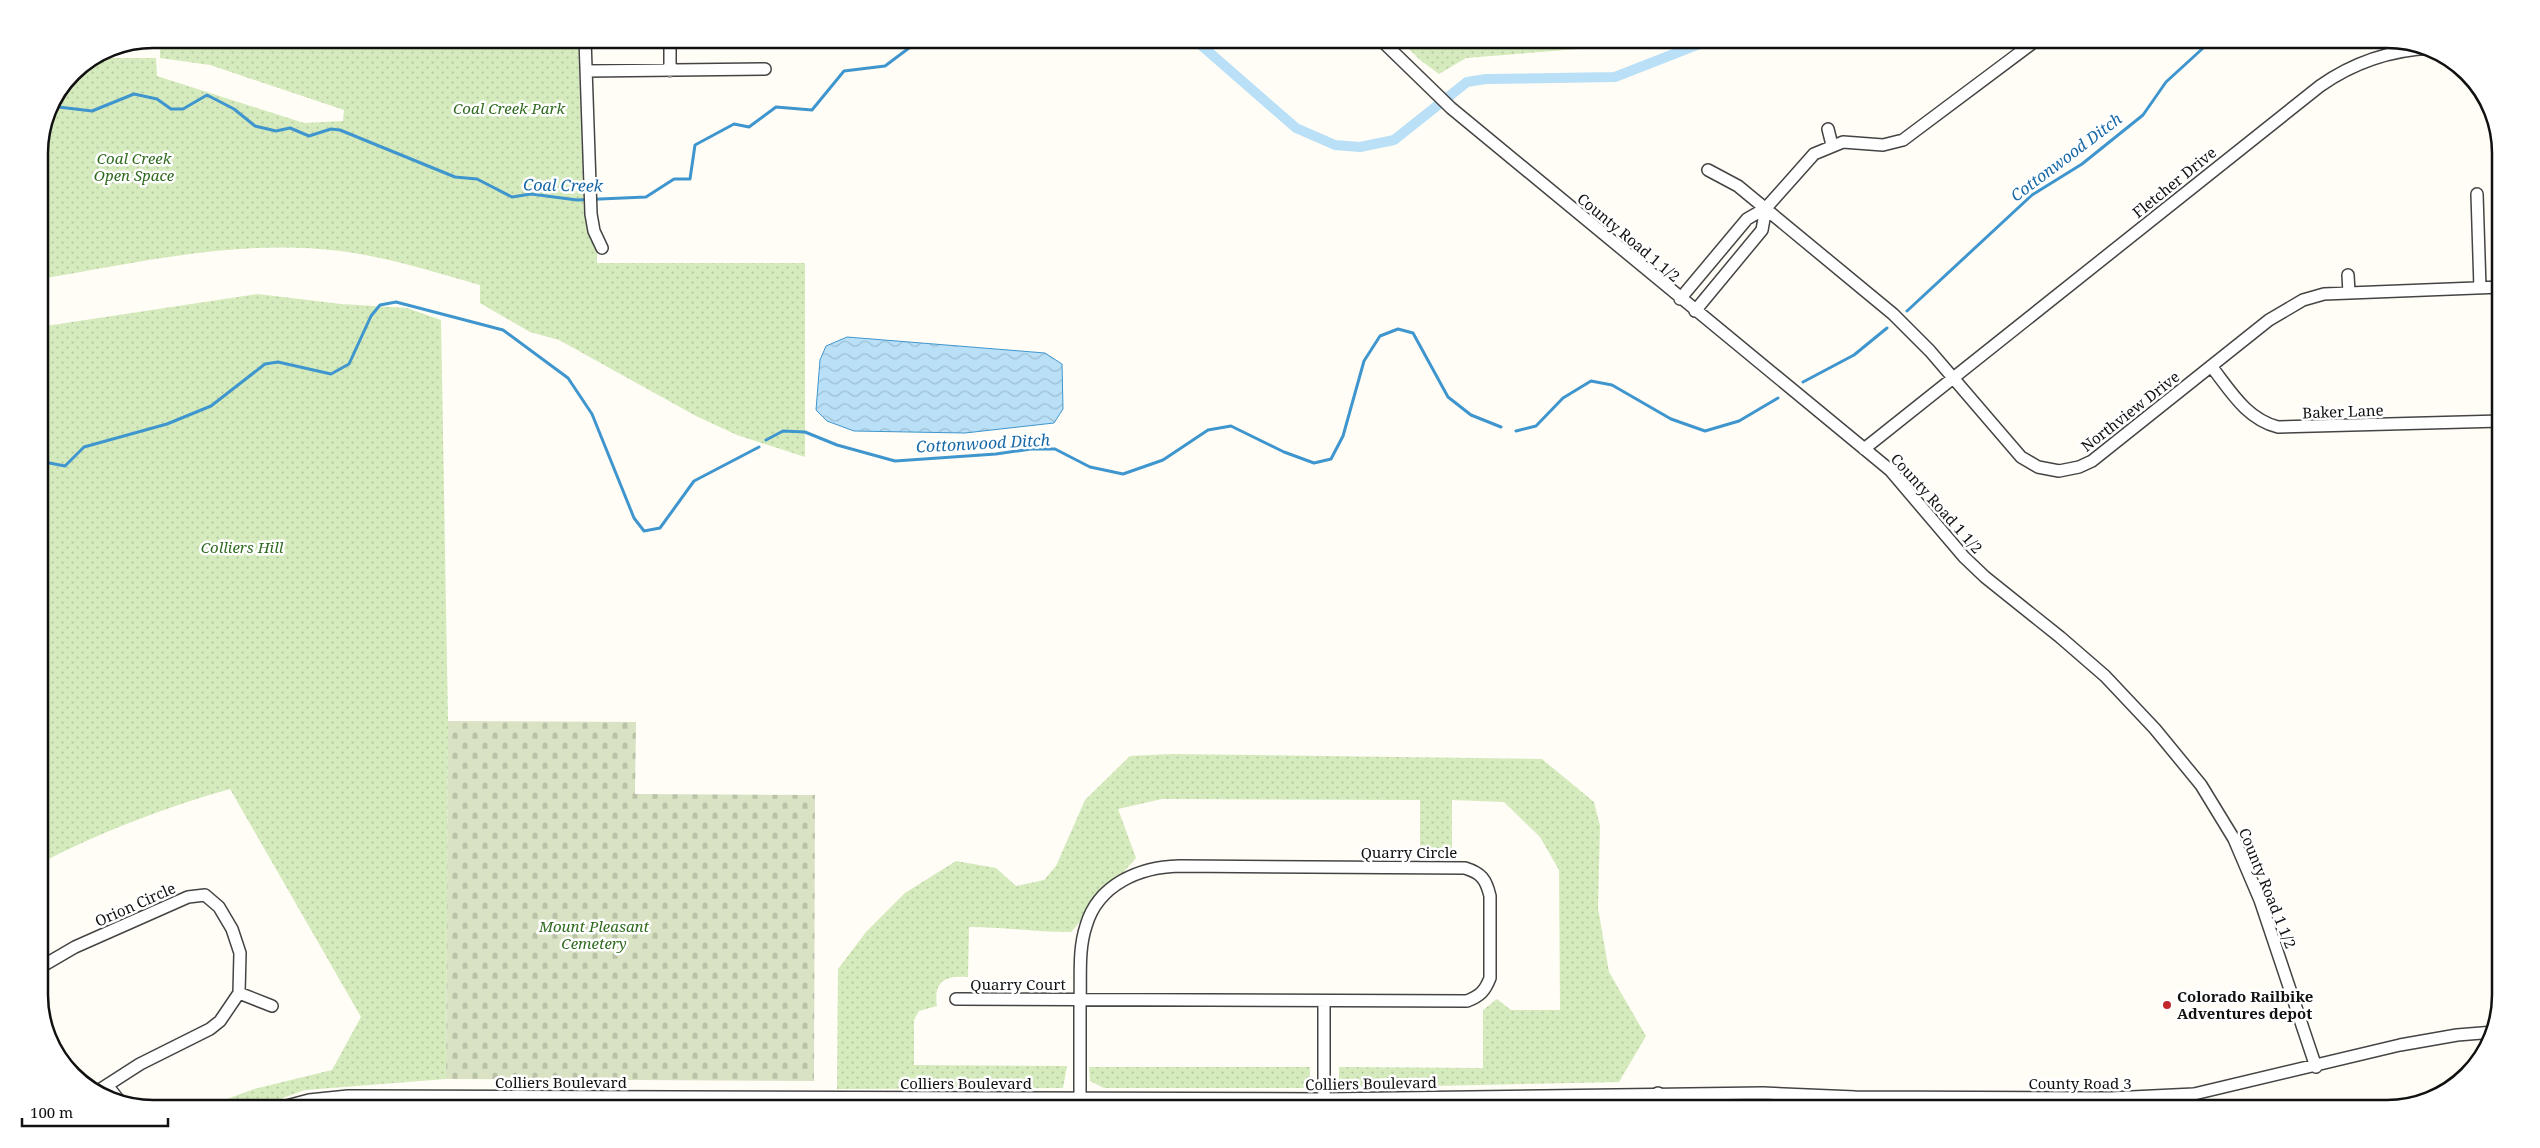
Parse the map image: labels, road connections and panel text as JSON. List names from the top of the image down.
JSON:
{
  "streets": {
    "street": [
      "Fletcher Drive",
      "County Road 1 1/2",
      "Northview Drive",
      "Baker Lane",
      "Quarry Circle",
      "Orion Circle",
      "Quarry Court",
      "Colliers Boulevard",
      "County Road 3"
    ]
  },
  "crossings": [
    ["Fletcher Drive", "County Road 1 1/2"],
    ["Fletcher Drive", "Northview Drive"],
    ["County Road 1 1/2", "County Road 3"],
    ["Northview Drive", "Baker Lane"],
    ["Quarry Circle", "Quarry Court"],
    ["Colliers Boulevard", "County Road 3"]
  ],
  "water": ["Cottonwood Ditch", "Coal Creek"],
  "parks": [
    "Coal Creek Park",
    "Coal Creek Open Space",
    "Colliers Hill",
    "Mount Pleasant Cemetery"
  ],
  "places": ["Colorado Railbike Adventures depot"],
  "scale_bar": "100 m"
}
